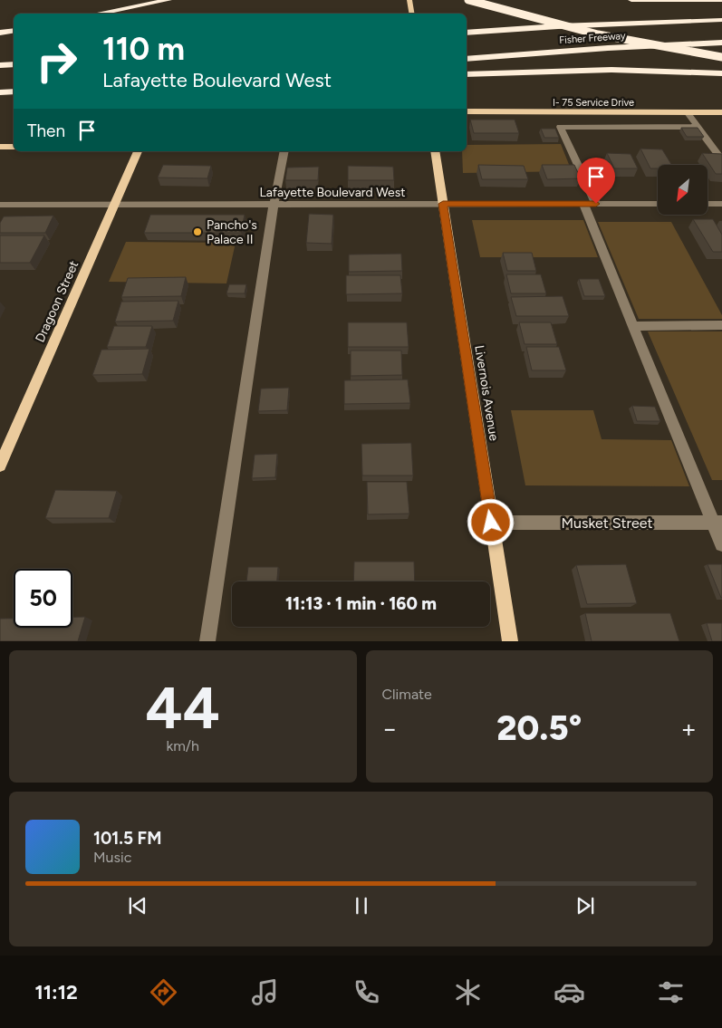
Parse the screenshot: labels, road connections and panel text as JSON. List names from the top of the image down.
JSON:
{
  "streets": {
    "highway": ["Fisher Freeway"],
    "main road": ["I- 75 Service Drive", "Dragoon Street", "Livernois Avenue"],
    "street": ["Lafayette Boulevard West", "Musket Street"]
  },
  "crossings": [
    ["Lafayette Boulevard West", "Dragoon Street"],
    ["Lafayette Boulevard West", "Livernois Avenue"],
    ["Livernois Avenue", "Musket Street"]
  ],
  "places": ["Pancho's Palace II"],
  "north": "bottom left",
  "page": {
    "turn": ["110 m", "Lafayette Boulevard West"],
    "then": "Then",
    "limit": "50",
    "trip": "11:13 · 1 min · 160 m",
    "tile": [
      ["44", "km/h"],
      "Climate"
    ],
    "heat": ["−", "20.5°", "+"],
    "song": ["101.5 FM", "Music"],
    "tabs": "11:12"
  }
}
